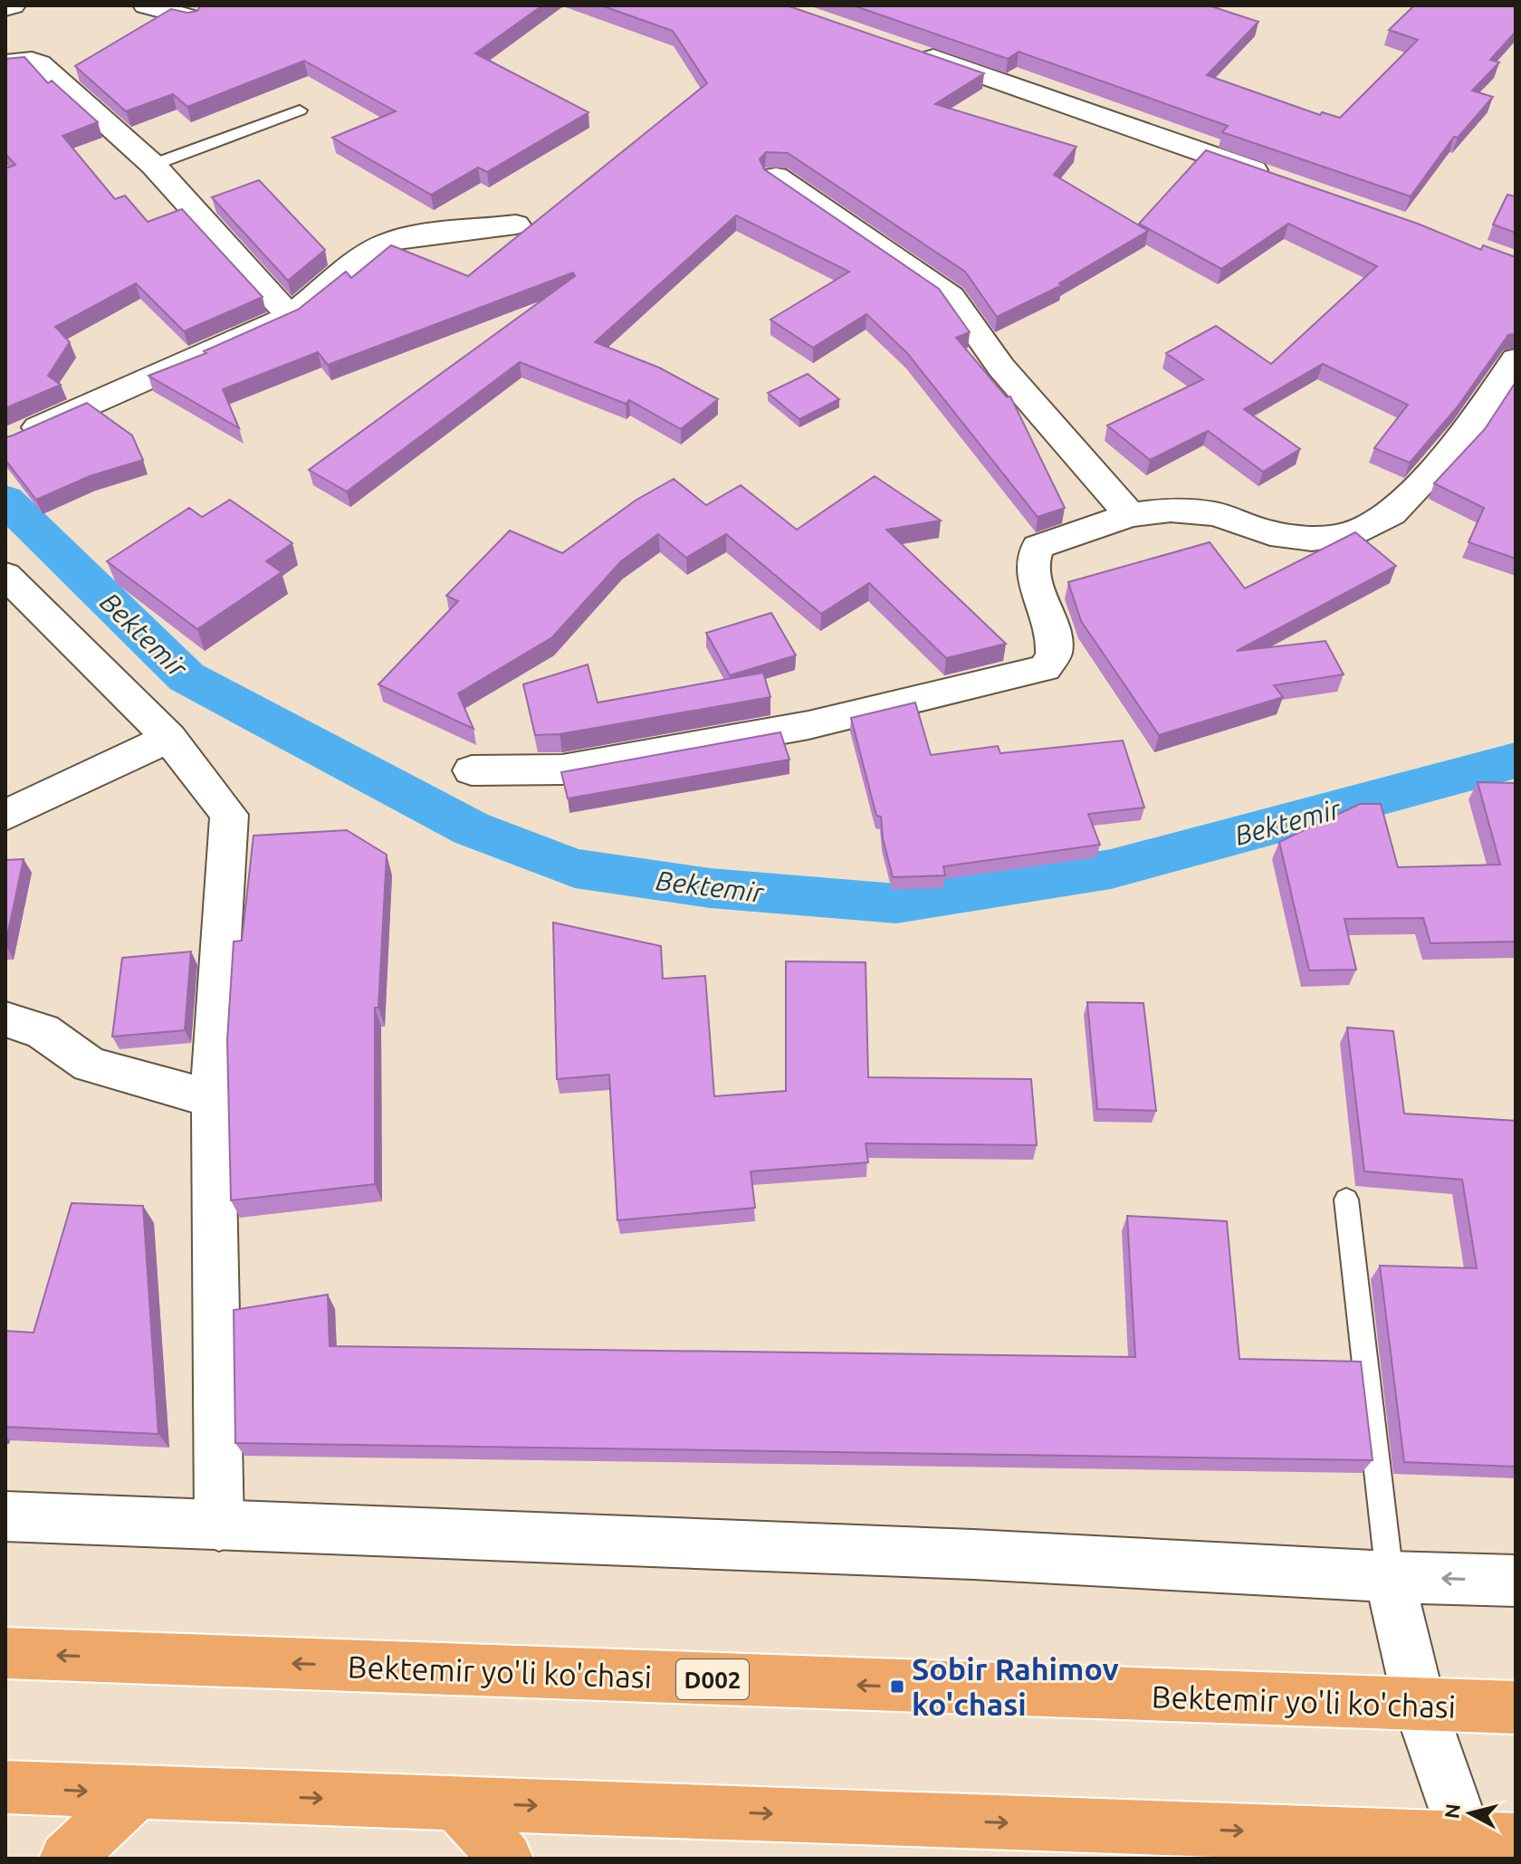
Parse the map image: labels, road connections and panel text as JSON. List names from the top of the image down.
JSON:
{
  "streets": {
    "highway": ["Bektemir yo'li ko'chasi", "D002"]
  },
  "water": ["Bektemir"],
  "places": {
    "transit": ["Sobir Rahimov ko'chasi"]
  },
  "north": "left"
}
